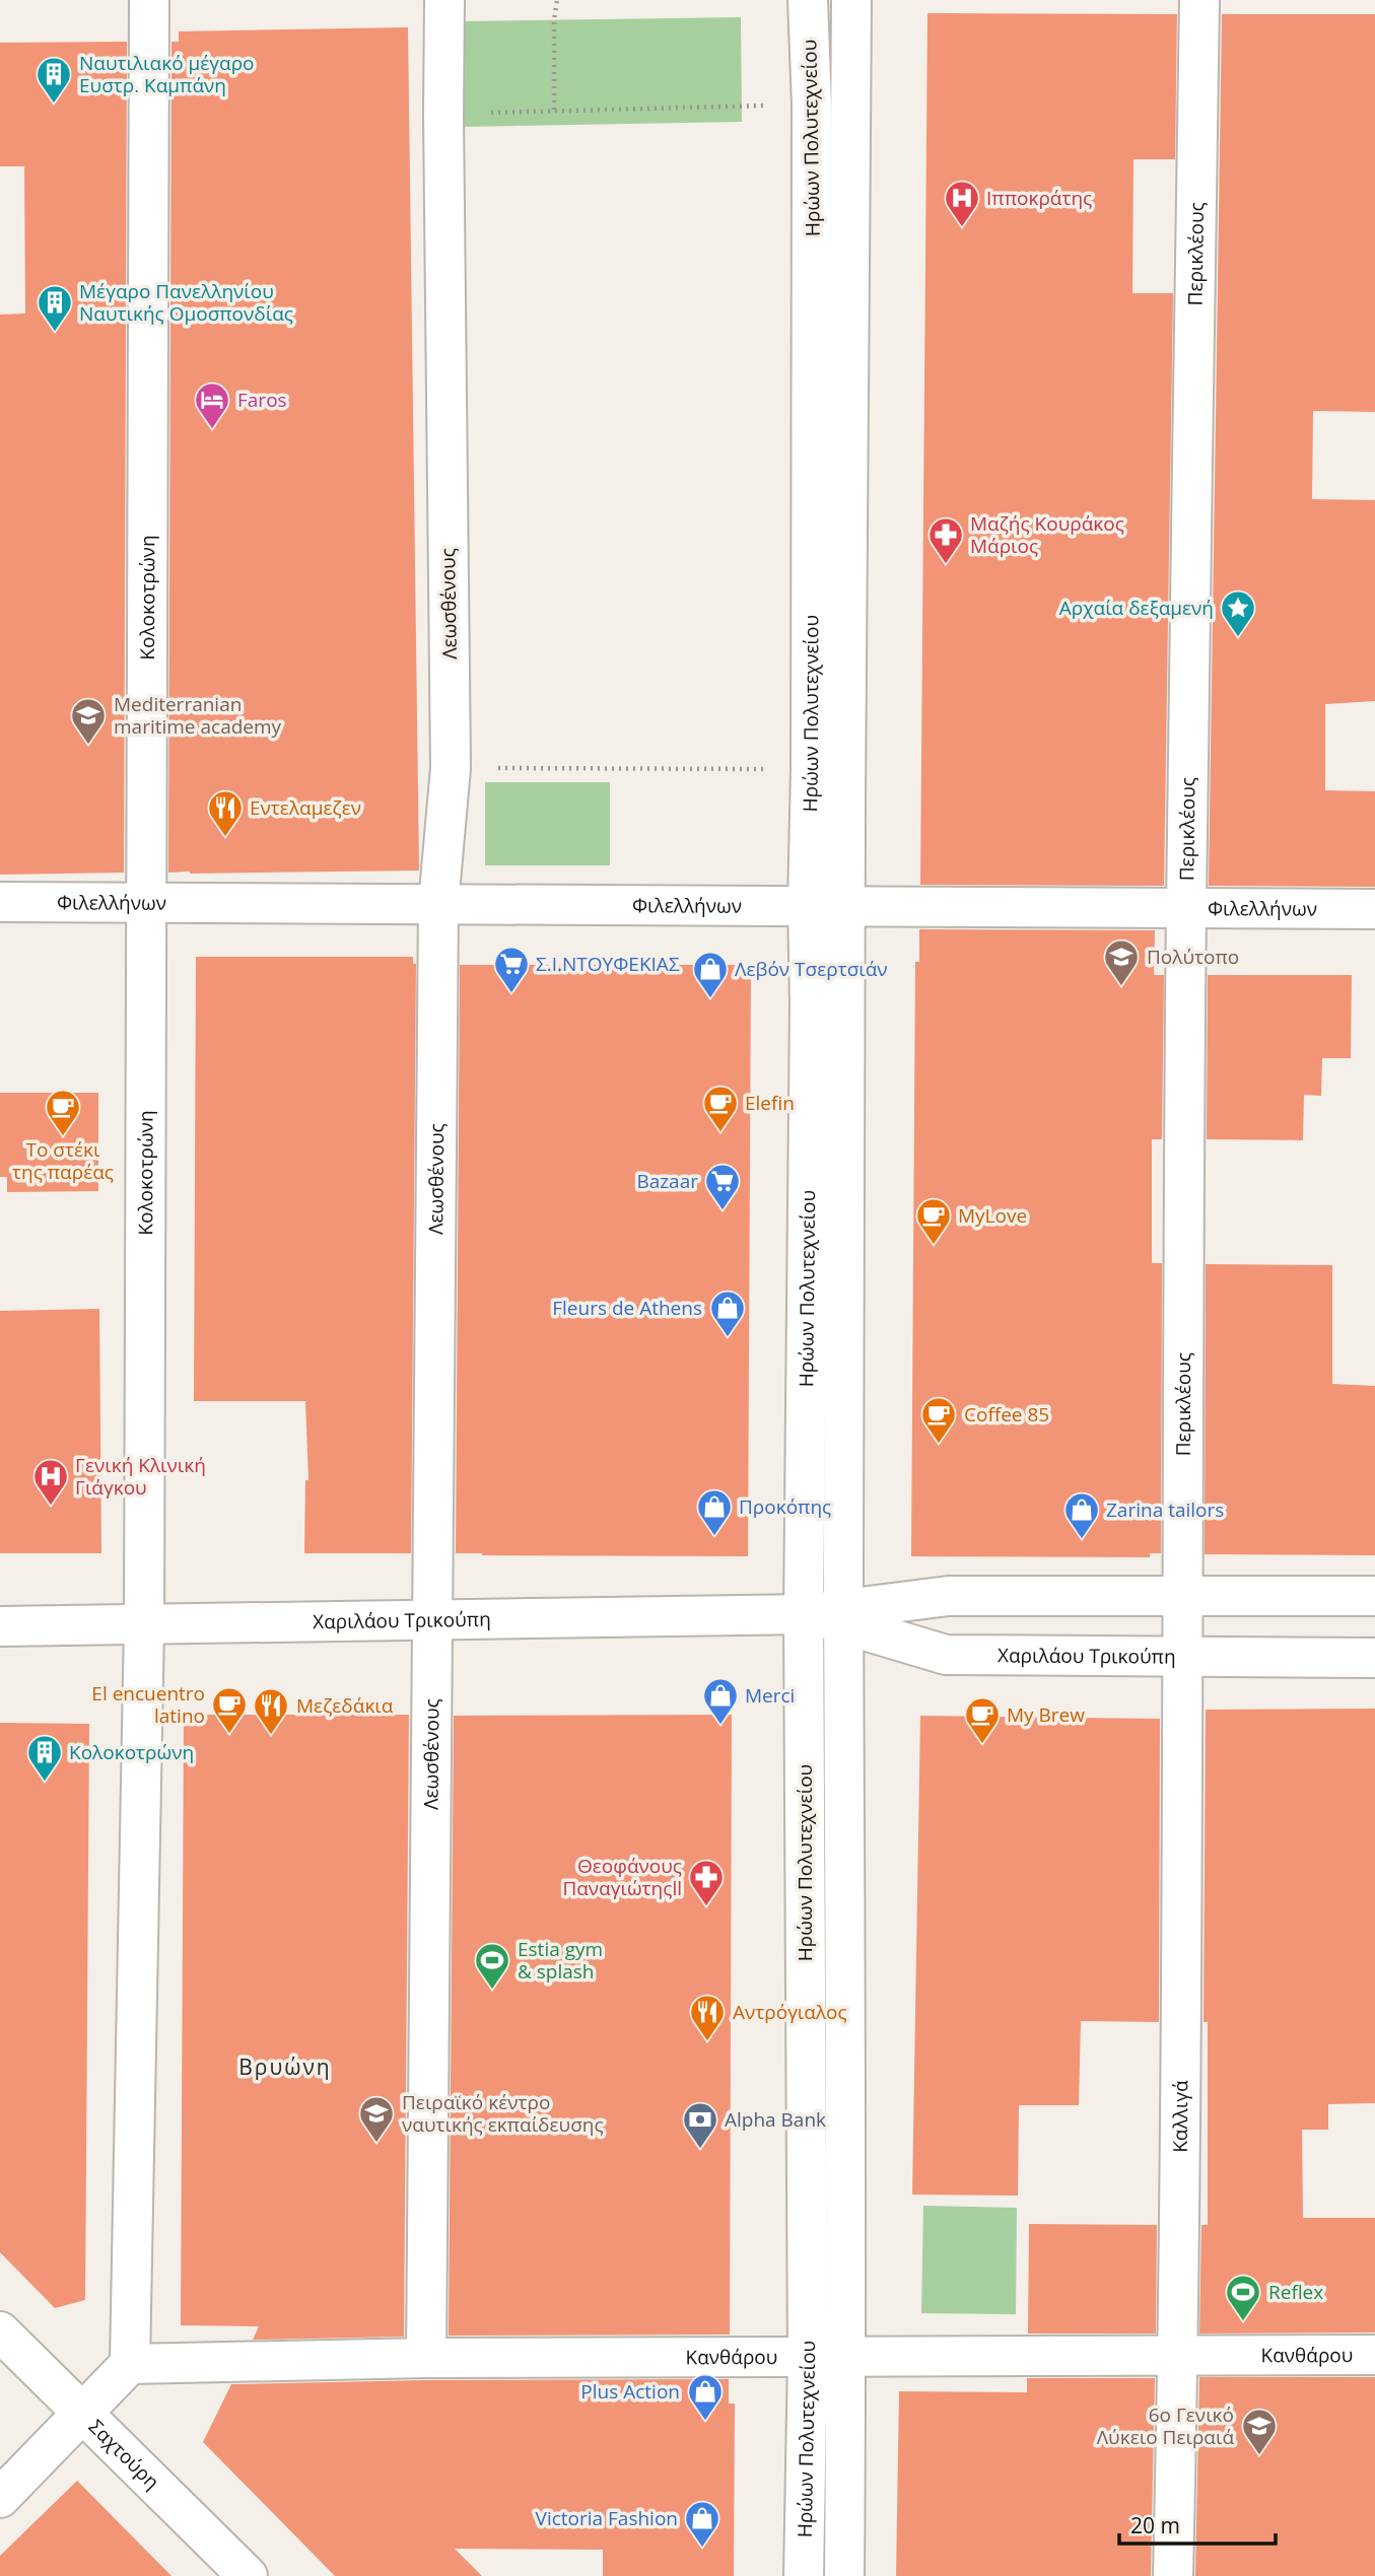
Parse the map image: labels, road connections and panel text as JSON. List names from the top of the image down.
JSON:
{
  "streets": {
    "street": [
      "Ηρώων Πολυτεχνείου",
      "Περικλέους",
      "Κολοκοτρώνη",
      "Λεωσθένους",
      "Φιλελλήνων",
      "Χαριλάου Τρικούπη",
      "Καλλιγά",
      "Κανθάρου",
      "Σαχτούρη"
    ]
  },
  "crossings": [
    ["Ηρώων Πολυτεχνείου", "Φιλελλήνων"],
    ["Ηρώων Πολυτεχνείου", "Χαριλάου Τρικούπη"],
    ["Ηρώων Πολυτεχνείου", "Κανθάρου"],
    ["Περικλέους", "Φιλελλήνων"],
    ["Περικλέους", "Χαριλάου Τρικούπη"],
    ["Περικλέους", "Καλλιγά"],
    ["Κολοκοτρώνη", "Φιλελλήνων"],
    ["Κολοκοτρώνη", "Χαριλάου Τρικούπη"],
    ["Κολοκοτρώνη", "Κανθάρου"],
    ["Λεωσθένους", "Φιλελλήνων"],
    ["Λεωσθένους", "Χαριλάου Τρικούπη"],
    ["Λεωσθένους", "Κανθάρου"],
    ["Χαριλάου Τρικούπη", "Καλλιγά"],
    ["Καλλιγά", "Κανθάρου"]
  ],
  "districts": ["Βρυώνη"],
  "places": {
    "building": ["Ναυτιλιακό μέγαρο Ευστρ. Καμπάνη", "Μέγαρο Πανελληνίου Ναυτικής Ομοσπονδίας", "Κολοκοτρώνη"],
    "hospital": ["Ιπποκράτης", "Γενική Κλινική Γιάγκου"],
    "hotel": ["Faros"],
    "pharmacy": ["Μαζής Κουράκος Μάριος", "Θεοφάνους Παναγιώτηςll"],
    "place": ["Αρχαία δεξαμενή"],
    "school or university": [
      "Mediterranian maritime academy",
      "Πολύτοπο",
      "Πειραϊκό κέντρο ναυτικής εκπαίδευσης",
      "6ο Γενικό Λύκειο Πειραιά"
    ],
    "restaurant": ["Εντελαμεζεν", "Μεζεδάκια", "Αντρόγιαλος"],
    "supermarket": ["Σ.Ι.ΝΤΟΥΦΕΚΙΑΣ", "Bazaar"],
    "shop": [
      "Λεβόν Τσερτσιάν",
      "Fleurs de Athens",
      "Προκόπης",
      "Zarina tailors",
      "Merci",
      "Plus Action",
      "Victoria Fashion"
    ],
    "cafe": [
      "Elefin",
      "Το στέκι της παρέας",
      "MyLove",
      "Coffee 85",
      "El encuentro latino",
      "My Brew"
    ],
    "sports": ["Estia gym & splash", "Reflex"],
    "bank": ["Alpha Bank"]
  },
  "scale_bar": "20 m"
}
